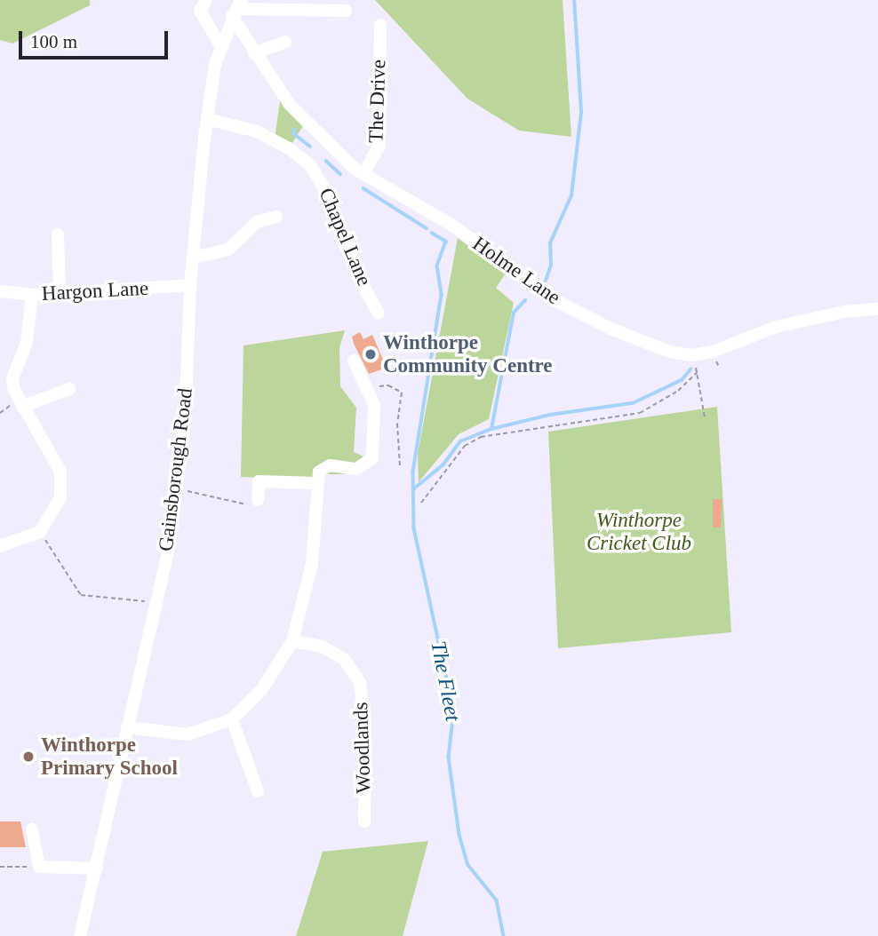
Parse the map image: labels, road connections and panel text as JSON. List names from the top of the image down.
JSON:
{
  "streets": {
    "street": [
      "The Drive",
      "Chapel Lane",
      "Holme Lane",
      "Hargon Lane",
      "Gainsborough Road",
      "Woodlands"
    ]
  },
  "crossings": [
    ["The Drive", "Holme Lane"],
    ["Chapel Lane", "Gainsborough Road"],
    ["Holme Lane", "Gainsborough Road"],
    ["Hargon Lane", "Gainsborough Road"]
  ],
  "water": ["The Fleet"],
  "parks": ["Winthorpe Cricket Club"],
  "places": ["Winthorpe Community Centre", "Winthorpe Primary School"],
  "scale_bar": "100 m"
}
